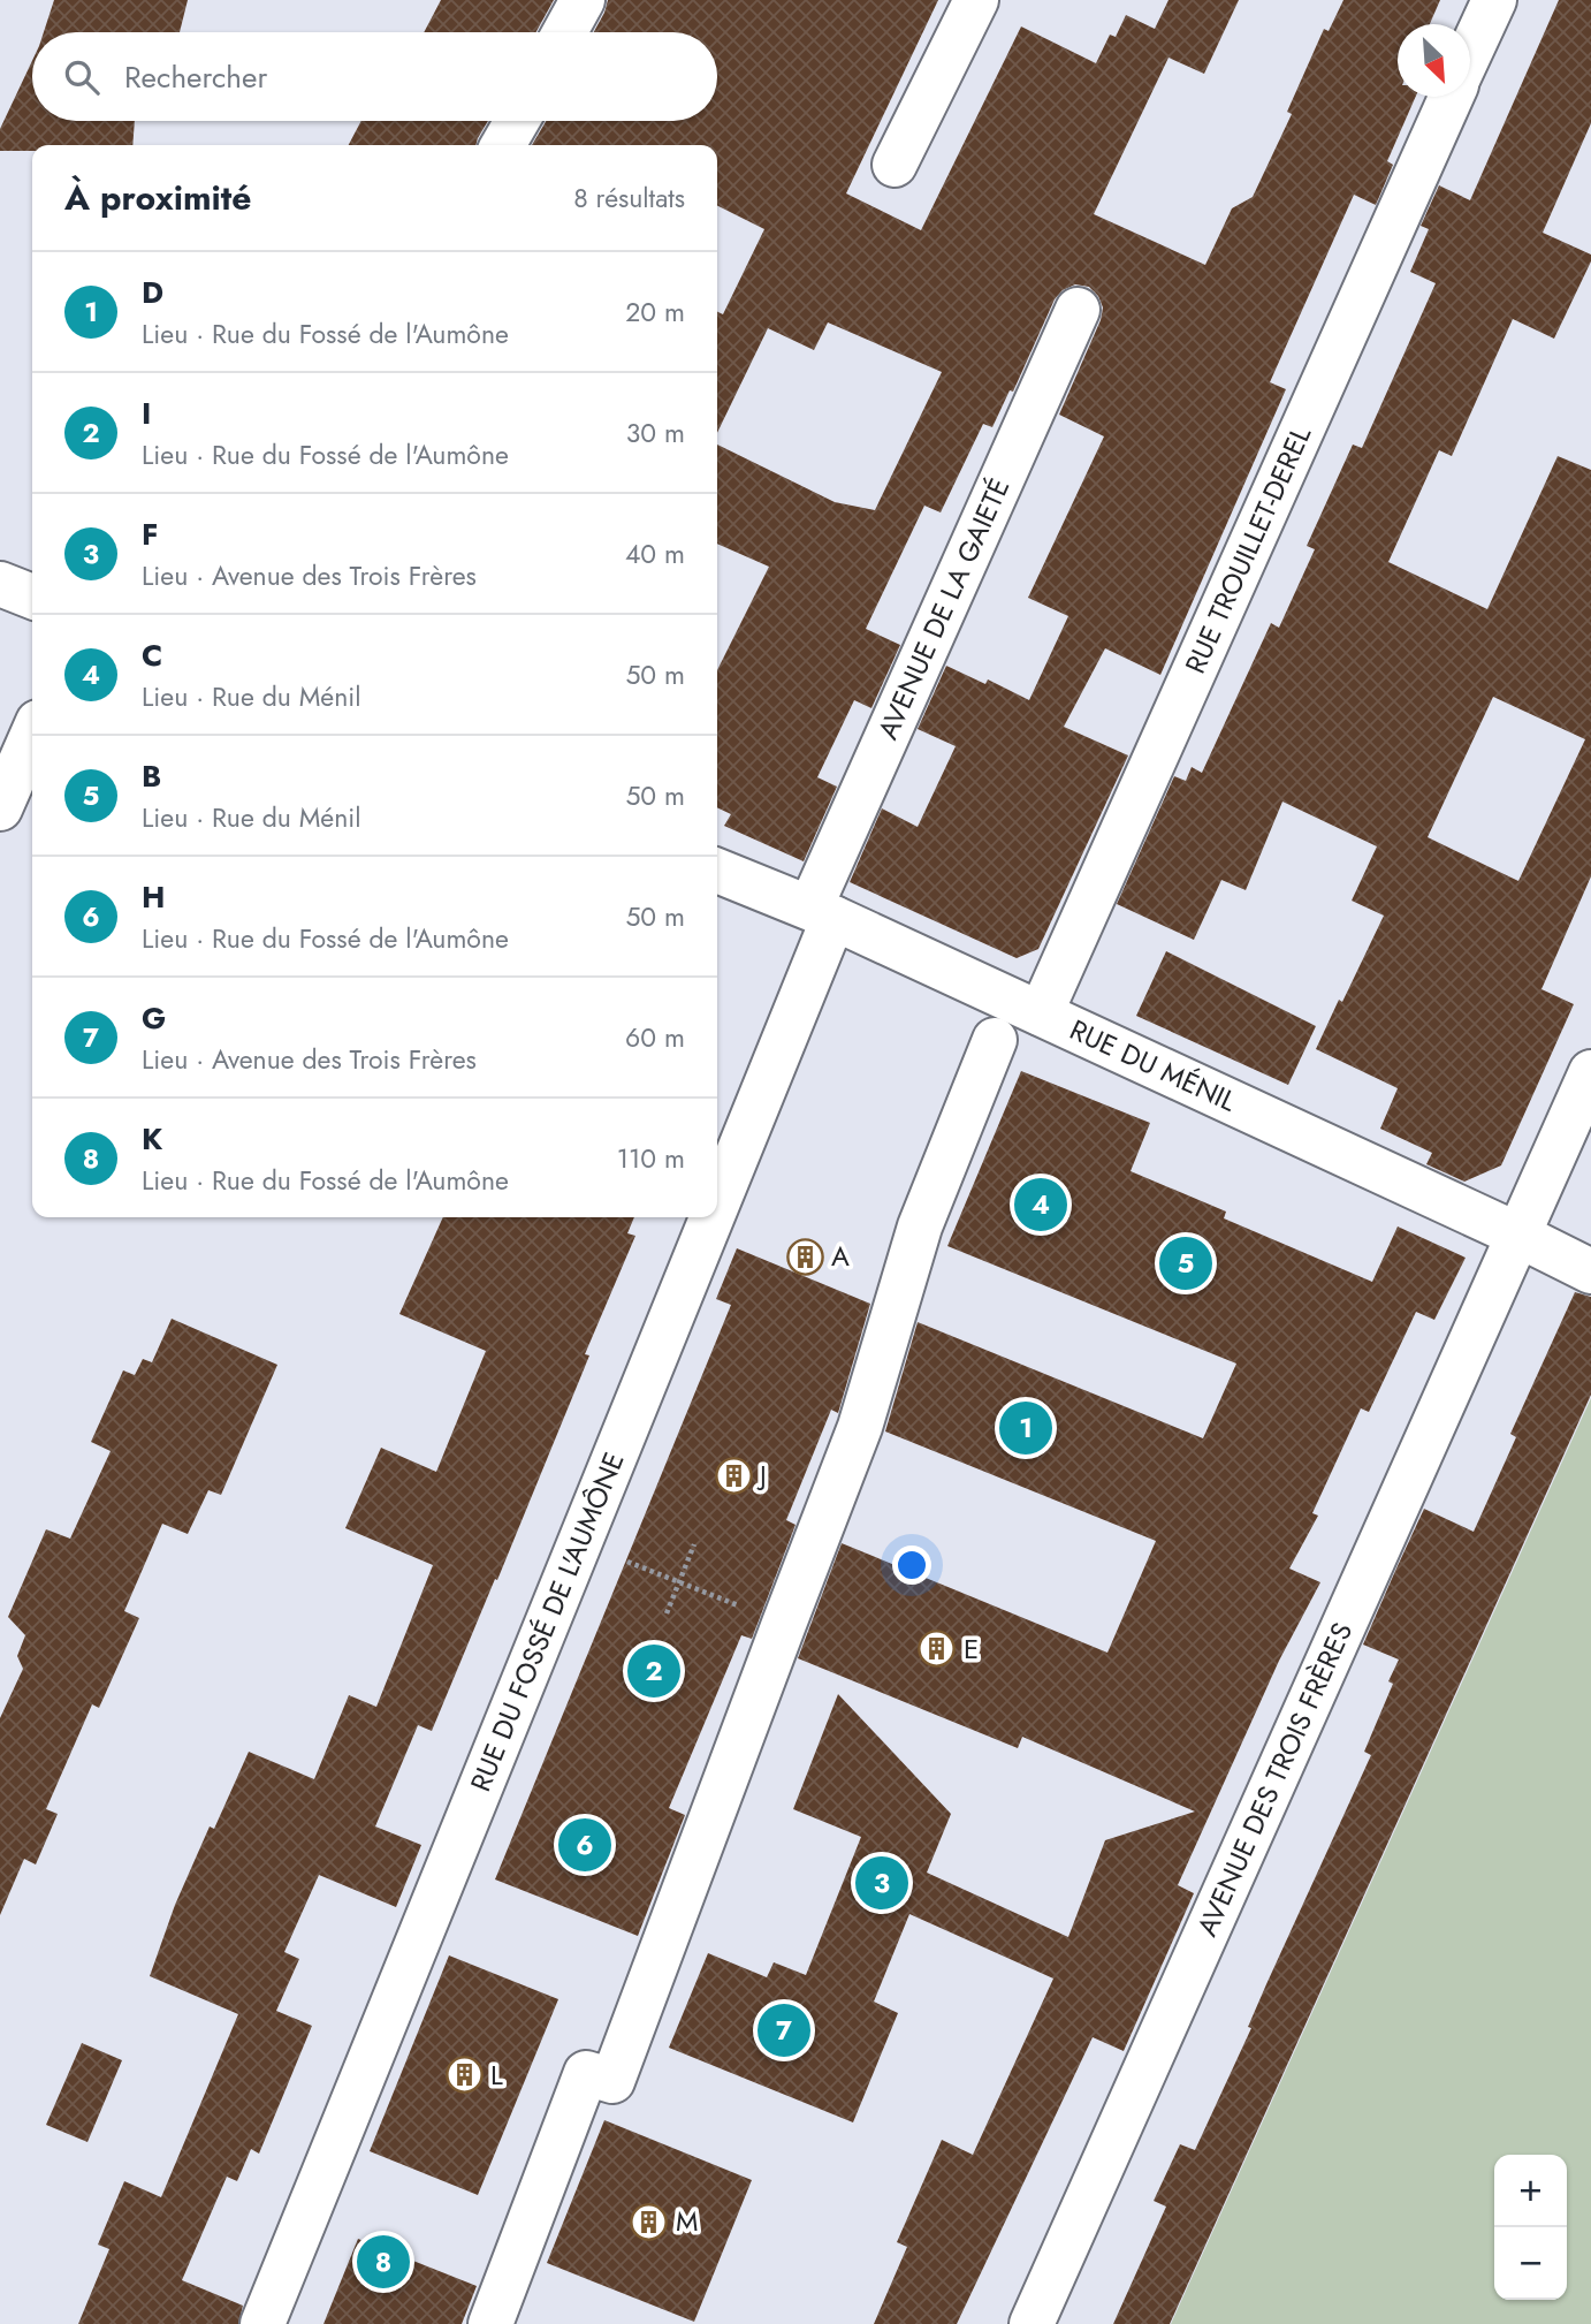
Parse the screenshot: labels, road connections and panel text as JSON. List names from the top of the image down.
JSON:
{
  "streets": {
    "street": [
      "RUE TROUILLET-DEREL",
      "AVENUE DE LA GAIETÉ",
      "RUE DU MÉNIL",
      "RUE DU FOSSÉ DE L'AUMÔNE",
      "AVENUE DES TROIS FRÈRES"
    ]
  },
  "crossings": [
    ["RUE TROUILLET-DEREL", "RUE DU MÉNIL"],
    ["AVENUE DE LA GAIETÉ", "RUE DU MÉNIL"],
    ["AVENUE DE LA GAIETÉ", "RUE DU FOSSÉ DE L'AUMÔNE"],
    ["RUE DU MÉNIL", "RUE DU FOSSÉ DE L'AUMÔNE"],
    ["RUE DU MÉNIL", "AVENUE DES TROIS FRÈRES"]
  ],
  "places": {
    "building": [
      "A",
      "J",
      "E",
      "L",
      "M"
    ]
  },
  "north": "bottom right",
  "page": {
    "search": "Rechercher",
    "heading": ["À proximité", "8 résultats"],
    "list": [
      {
        "mark": "1",
        "name": "D",
        "note": "Lieu · Rue du Fossé de l'Aumône",
        "value": "20 m"
      },
      {
        "mark": "2",
        "name": "I",
        "note": "Lieu · Rue du Fossé de l'Aumône",
        "value": "30 m"
      },
      {
        "mark": "3",
        "name": "F",
        "note": "Lieu · Avenue des Trois Frères",
        "value": "40 m"
      },
      {
        "mark": "4",
        "name": "C",
        "note": "Lieu · Rue du Ménil",
        "value": "50 m"
      },
      {
        "mark": "5",
        "name": "B",
        "note": "Lieu · Rue du Ménil",
        "value": "50 m"
      },
      {
        "mark": "6",
        "name": "H",
        "note": "Lieu · Rue du Fossé de l'Aumône",
        "value": "50 m"
      },
      {
        "mark": "7",
        "name": "G",
        "note": "Lieu · Avenue des Trois Frères",
        "value": "60 m"
      },
      {
        "mark": "8",
        "name": "K",
        "note": "Lieu · Rue du Fossé de l'Aumône",
        "value": "110 m"
      }
    ],
    "pins": [
      "4",
      "5",
      "1",
      "2",
      "6",
      "3",
      "7",
      "8"
    ],
    "map_buttons": ["+", "−"]
  }
}
